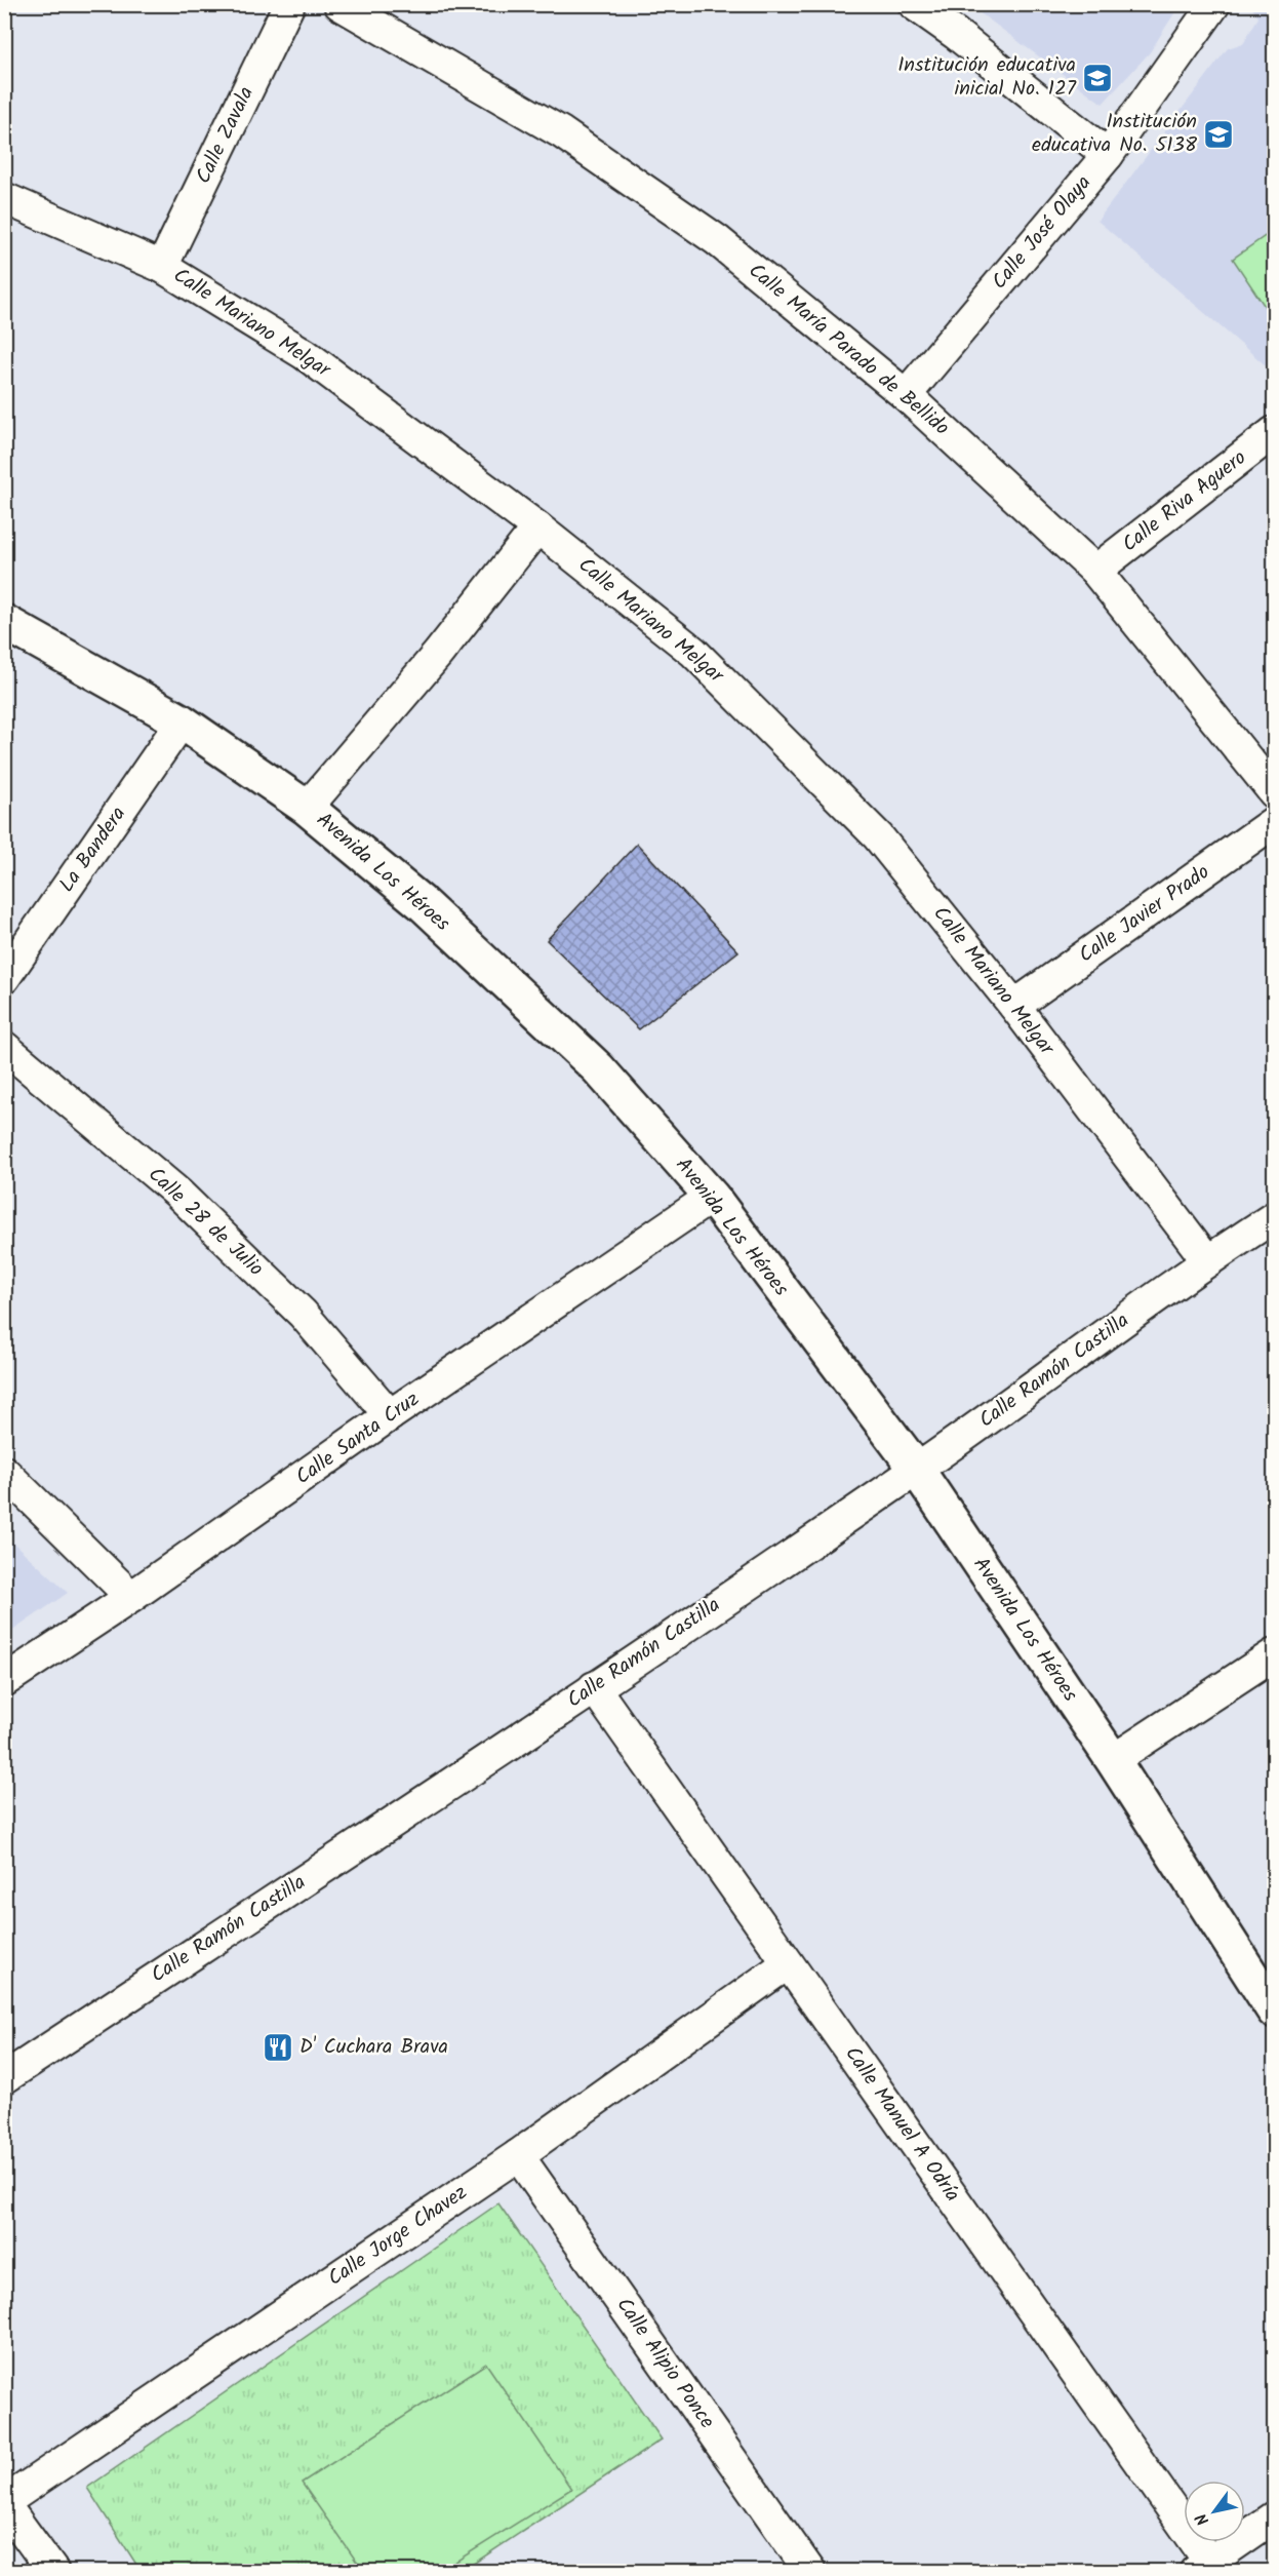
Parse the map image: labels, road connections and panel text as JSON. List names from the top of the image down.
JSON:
{
  "streets": {
    "street": [
      "Calle Zavala",
      "Calle José Olaya",
      "Calle Mariano Melgar",
      "Calle María Parado de Bellido",
      "Calle Riva Aguero",
      "La Bandera",
      "Avenida Los Héroes",
      "Calle Javier Prado",
      "Calle 28 de Julio",
      "Calle Ramón Castilla",
      "Calle Santa Cruz",
      "Calle Manuel A Odría",
      "Calle Jorge Chavez",
      "Calle Alipio Ponce"
    ]
  },
  "crossings": [
    ["Calle Zavala", "Calle Mariano Melgar"],
    ["Calle José Olaya", "Calle María Parado de Bellido"],
    ["Calle Mariano Melgar", "Calle Javier Prado"],
    ["Calle Mariano Melgar", "Calle Ramón Castilla"],
    ["Calle María Parado de Bellido", "Calle Riva Aguero"],
    ["La Bandera", "Avenida Los Héroes"],
    ["Avenida Los Héroes", "Calle Ramón Castilla"],
    ["Avenida Los Héroes", "Calle Santa Cruz"],
    ["Calle 28 de Julio", "Calle Santa Cruz"],
    ["Calle Ramón Castilla", "Calle Manuel A Odría"],
    ["Calle Manuel A Odría", "Calle Jorge Chavez"],
    ["Calle Jorge Chavez", "Calle Alipio Ponce"]
  ],
  "places": {
    "school or university": ["Institución educativa inicial No. 127", "Institución educativa No. 5138"],
    "restaurant": ["D' Cuchara Brava"]
  },
  "north": "bottom left"
}
